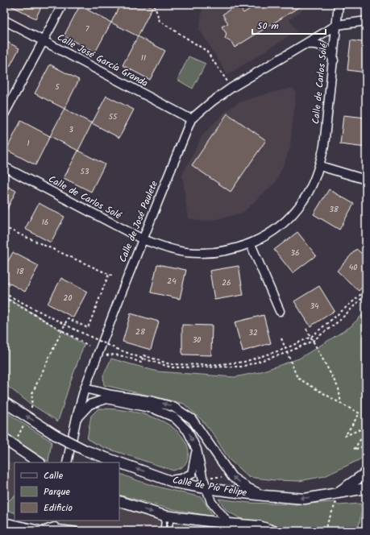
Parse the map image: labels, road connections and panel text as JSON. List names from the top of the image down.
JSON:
{
  "streets": {
    "street": [
      "Calle José García Granda",
      "Calle de Carlos Solé",
      "Calle de José Paulete",
      "Calle de Pío Felipe"
    ]
  },
  "crossings": [
    ["Calle José García Granda", "Calle de José Paulete"],
    ["Calle de Carlos Solé", "Calle de José Paulete"]
  ],
  "house_numbers": [
    "7",
    "11",
    "5",
    "55",
    "3",
    "1",
    "53",
    "38",
    "16",
    "36",
    "40",
    "18",
    "24",
    "26",
    "20",
    "34",
    "28",
    "32",
    "30"
  ],
  "legend": ["Calle", "Parque", "Edificio"],
  "scale_bar": "50 m"
}
